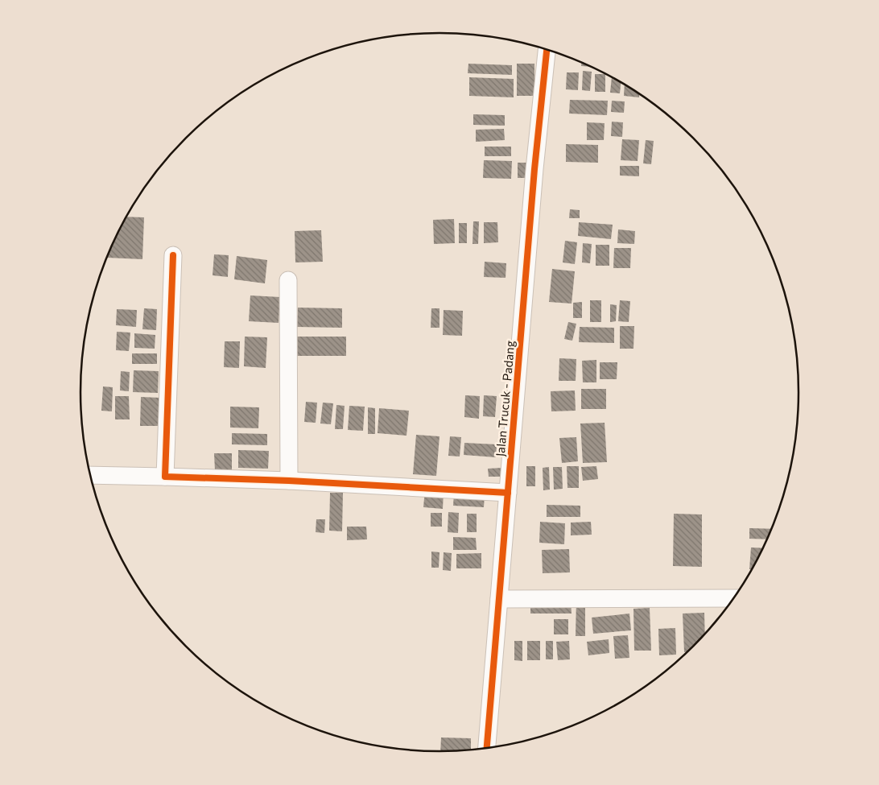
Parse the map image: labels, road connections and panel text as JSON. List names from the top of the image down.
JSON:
{
  "streets": {
    "street": ["Jalan Trucuk - Padang"]
  }
}
